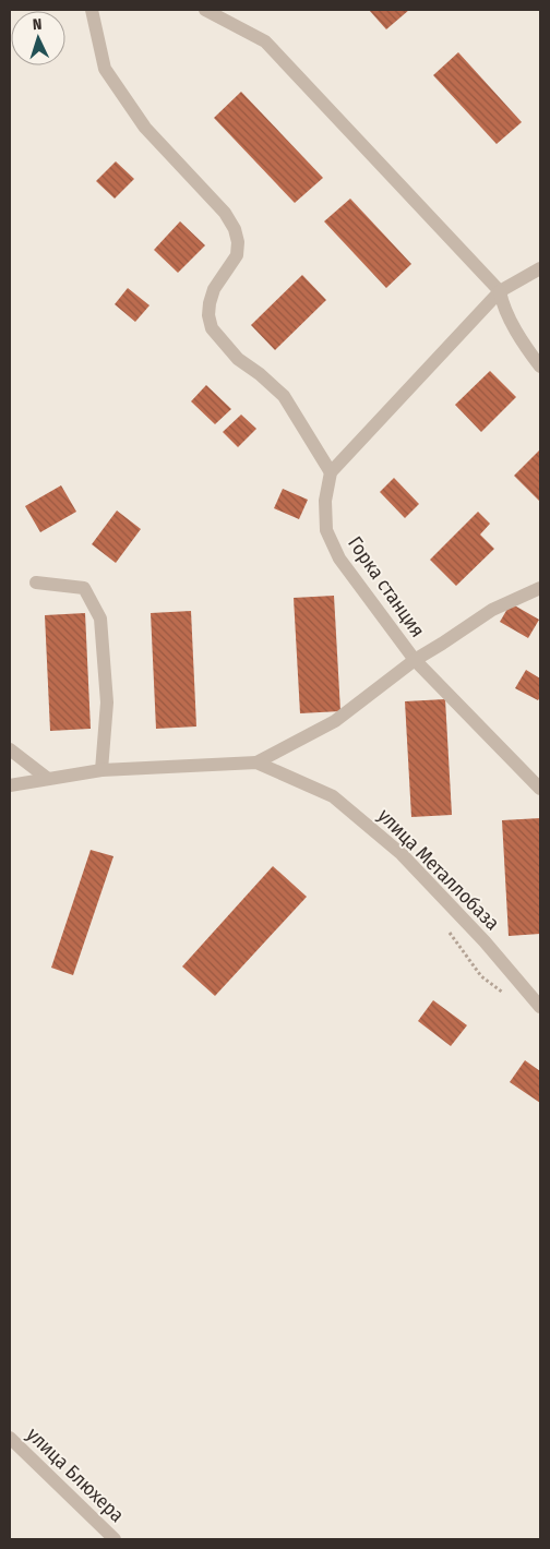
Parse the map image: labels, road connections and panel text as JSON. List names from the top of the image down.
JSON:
{
  "streets": {
    "street": ["Горка станция", "улица Металлобаза", "улица Блюхера"]
  },
  "north": "top"
}
